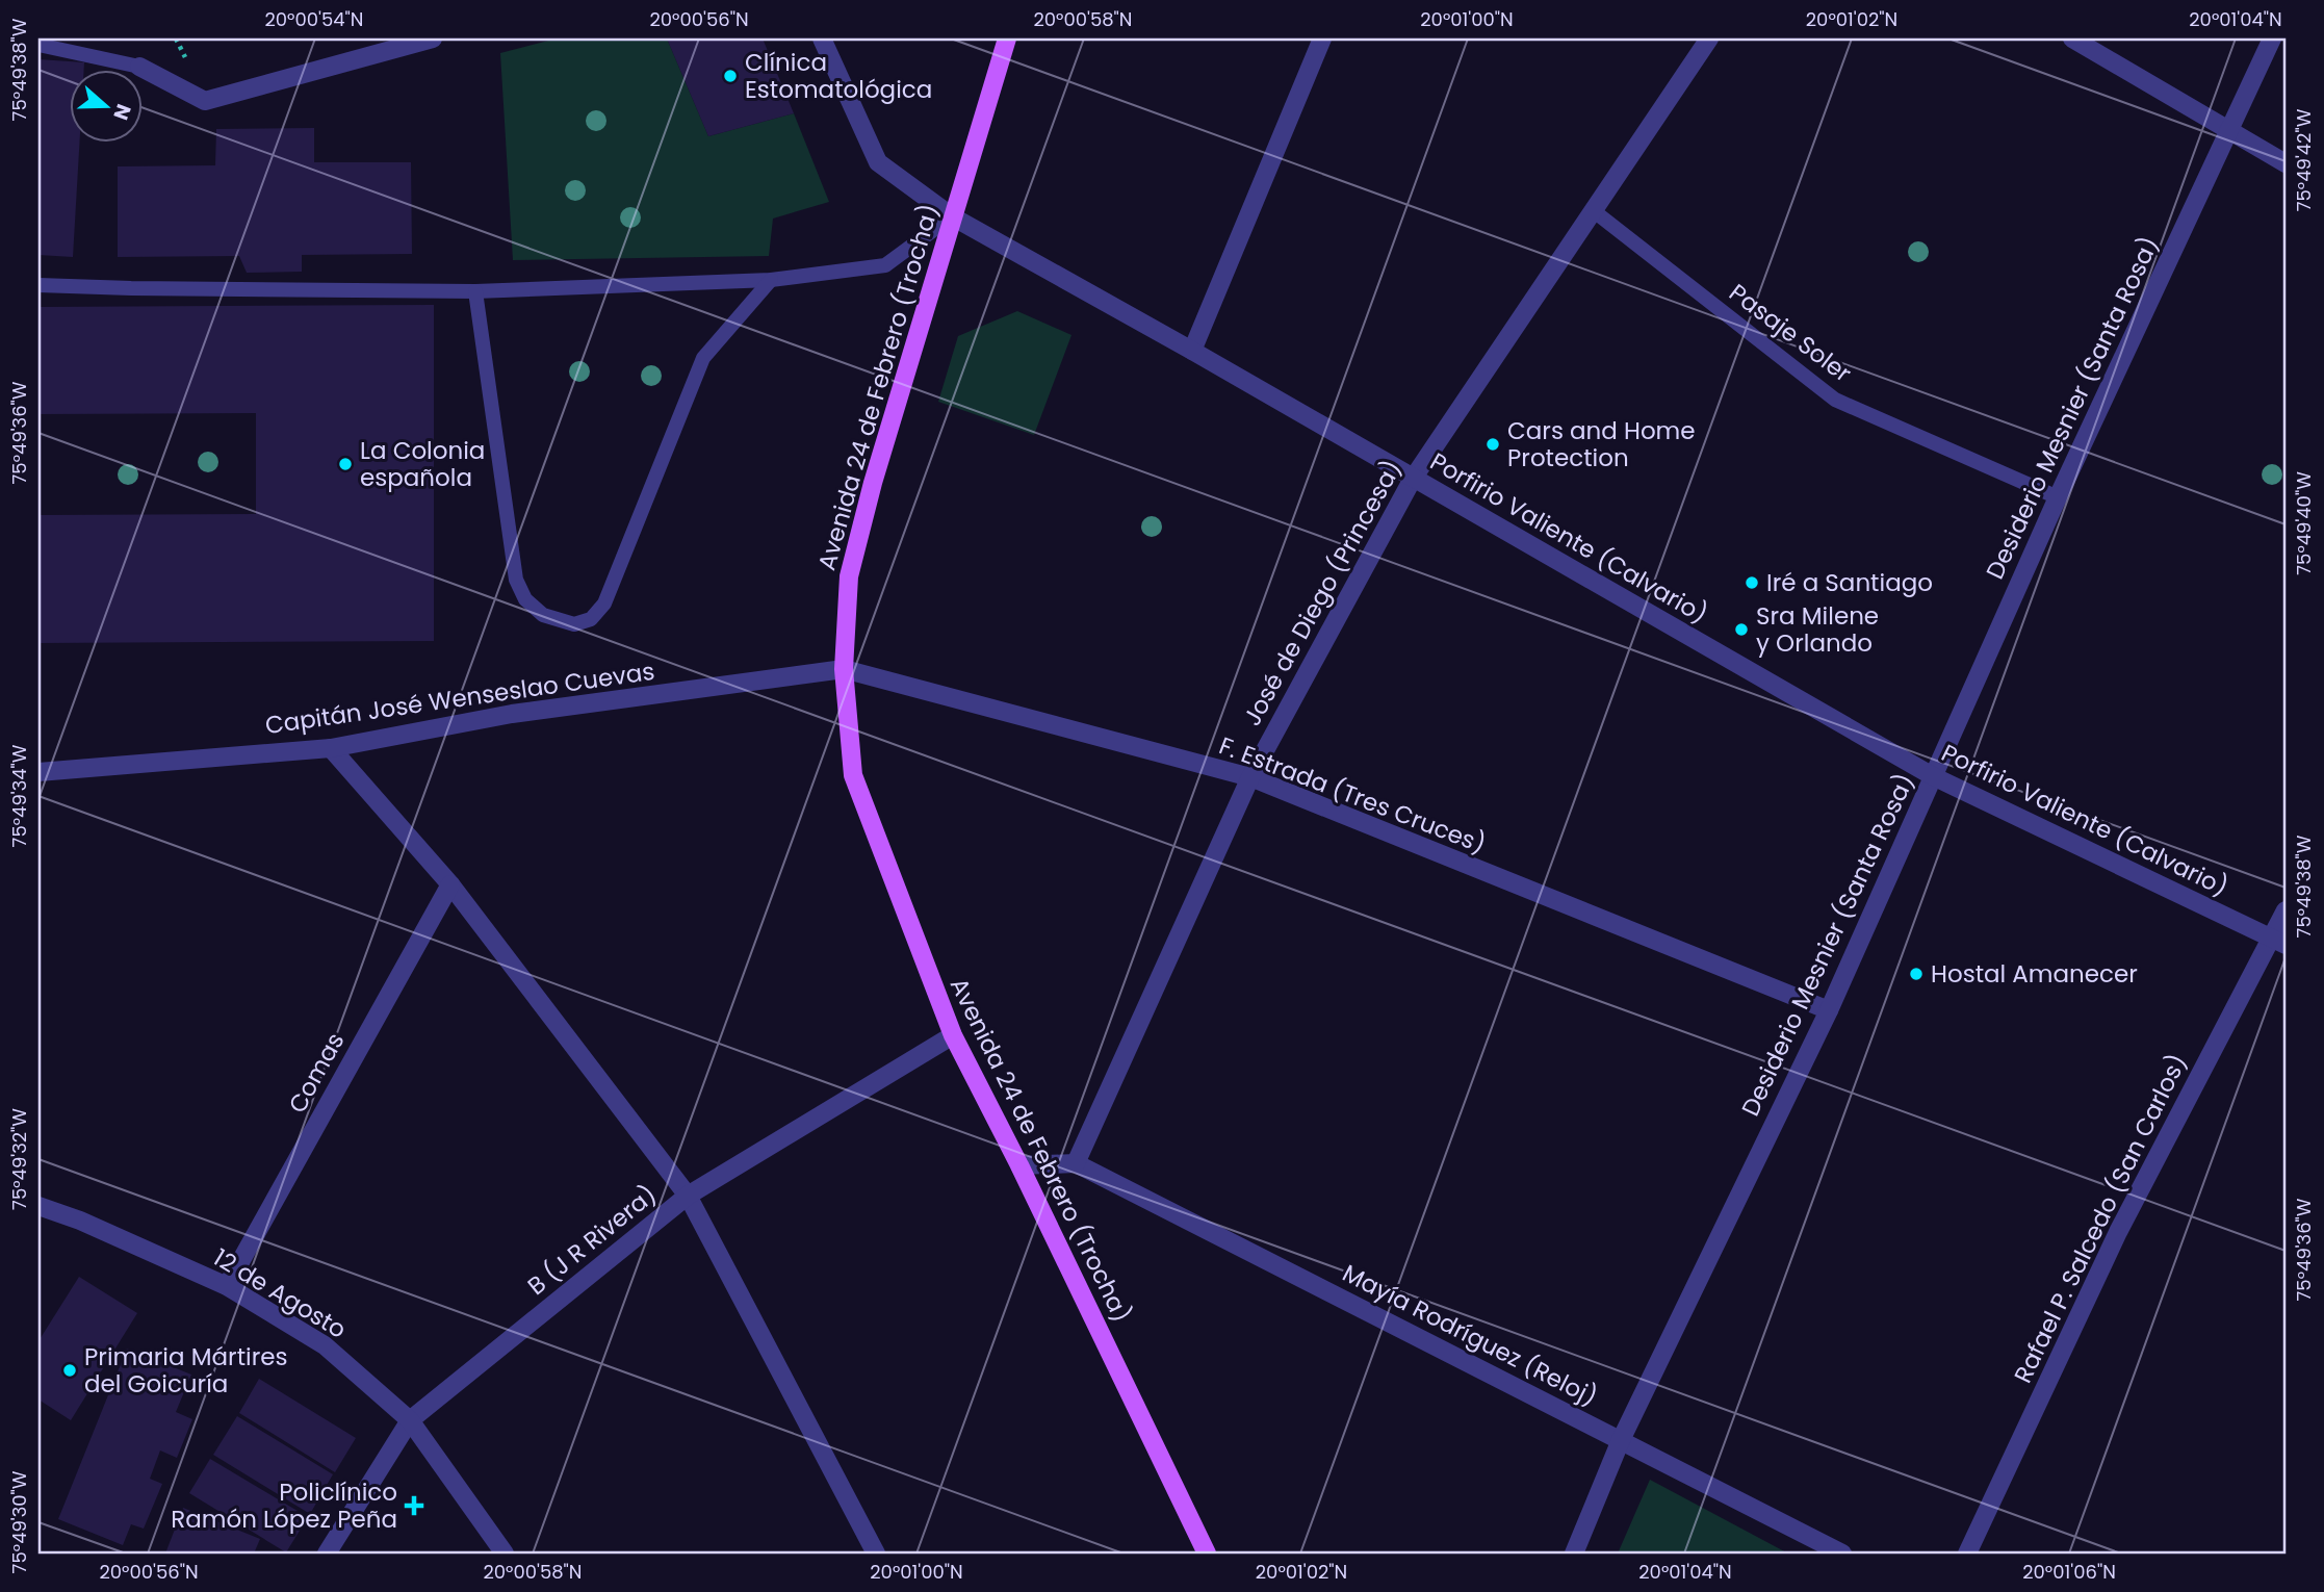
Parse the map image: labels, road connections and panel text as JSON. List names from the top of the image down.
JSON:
{
  "streets": {
    "main road": ["Avenida 24 de Febrero (Trocha)"],
    "street": [
      "Desiderio Mesnier (Santa Rosa)",
      "Porfirio Valiente (Calvario)",
      "José de Diego (Princesa)",
      "Capitán José Wenseslao Cuevas",
      "F. Estrada (Tres Cruces)",
      "Comas",
      "Rafael P. Salcedo (San Carlos)",
      "B (J R Rivera)",
      "12 de Agosto",
      "Mayía Rodríguez (Reloj)"
    ],
    "lane": ["Pasaje Soler"]
  },
  "crossings": [
    ["Pasaje Soler", "Desiderio Mesnier (Santa Rosa)"],
    ["Pasaje Soler", "José de Diego (Princesa)"],
    ["Avenida 24 de Febrero (Trocha)", "Porfirio Valiente (Calvario)"],
    ["Avenida 24 de Febrero (Trocha)", "Capitán José Wenseslao Cuevas"],
    ["Avenida 24 de Febrero (Trocha)", "F. Estrada (Tres Cruces)"],
    ["Avenida 24 de Febrero (Trocha)", "B (J R Rivera)"],
    ["Desiderio Mesnier (Santa Rosa)", "Porfirio Valiente (Calvario)"],
    ["Desiderio Mesnier (Santa Rosa)", "F. Estrada (Tres Cruces)"],
    ["Desiderio Mesnier (Santa Rosa)", "Mayía Rodríguez (Reloj)"],
    ["Porfirio Valiente (Calvario)", "José de Diego (Princesa)"],
    ["Porfirio Valiente (Calvario)", "Rafael P. Salcedo (San Carlos)"],
    ["José de Diego (Princesa)", "F. Estrada (Tres Cruces)"],
    ["José de Diego (Princesa)", "Mayía Rodríguez (Reloj)"],
    ["Capitán José Wenseslao Cuevas", "F. Estrada (Tres Cruces)"],
    ["Comas", "12 de Agosto"],
    ["B (J R Rivera)", "12 de Agosto"]
  ],
  "places": {
    "other": [
      "Clínica Estomatológica",
      "Cars and Home Protection",
      "La Colonia española",
      "Iré a Santiago",
      "Sra Milene y Orlando",
      "Hostal Amanecer",
      "Primaria Mártires del Goicuría"
    ],
    "health": ["Policlínico Ramón López Peña"]
  },
  "north": "right",
  "coordinates": [
    "20°00'54\"N",
    "20°00'56\"N",
    "20°00'58\"N",
    "20°01'00\"N",
    "20°01'02\"N",
    "20°01'04\"N",
    "75°49'38\"W",
    "75°49'42\"W",
    "75°49'36\"W",
    "75°49'40\"W",
    "75°49'34\"W",
    "75°49'32\"W",
    "75°49'30\"W",
    "20°01'06\"N"
  ]
}
